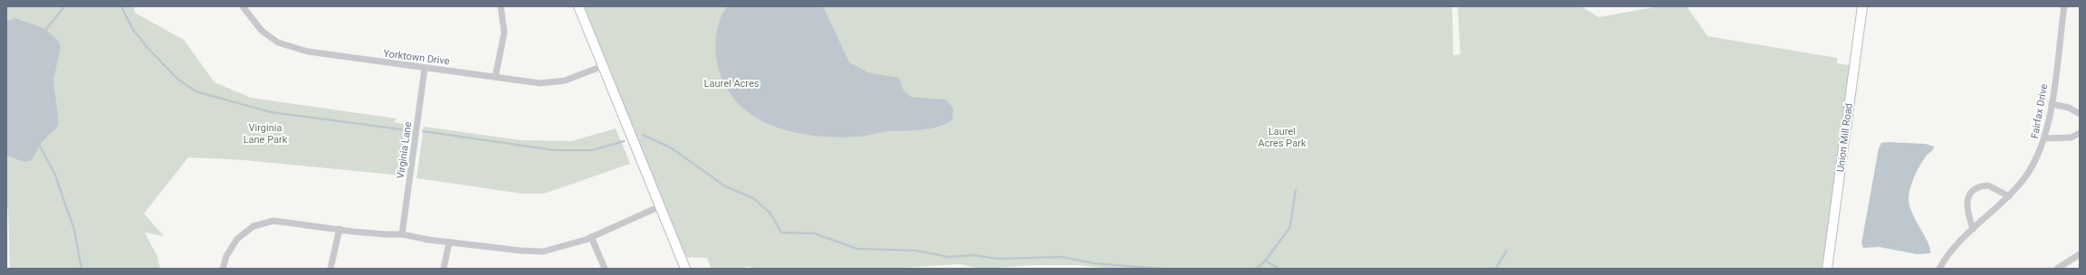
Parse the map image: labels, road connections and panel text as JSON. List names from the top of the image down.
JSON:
{
  "streets": {
    "main road": ["Union Mill Road"],
    "street": ["Yorktown Drive", "Fairfax Drive", "Virginia Lane"]
  },
  "crossings": [
    ["Yorktown Drive", "Virginia Lane"]
  ],
  "parks": ["Laurel Acres", "Virginia Lane Park", "Laurel Acres Park"]
}
